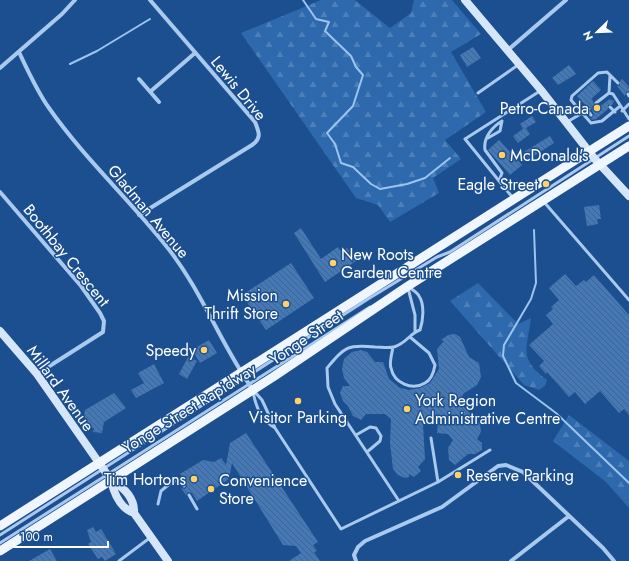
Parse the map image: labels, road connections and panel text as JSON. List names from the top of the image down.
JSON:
{
  "streets": {
    "main road": ["Yonge Street", "Millard Avenue"],
    "street": ["Lewis Drive", "Gladman Avenue", "Boothbay Crescent"],
    "lane": ["Yonge Street Rapidway"]
  },
  "crossings": [
    ["Lewis Drive", "Gladman Avenue"],
    ["Gladman Avenue", "Yonge Street"],
    ["Gladman Avenue", "Yonge Street Rapidway"],
    ["Boothbay Crescent", "Millard Avenue"],
    ["Yonge Street", "Millard Avenue"],
    ["Yonge Street", "Yonge Street Rapidway"]
  ],
  "places": [
    "Petro-Canada",
    "McDonald's",
    "Eagle Street",
    "New Roots Garden Centre",
    "Mission Thrift Store",
    "Speedy",
    "Visitor Parking",
    "York Region Administrative Centre",
    "Reserve Parking",
    "Tim Hortons",
    "Convenience Store"
  ],
  "scale_bar": "100 m",
  "north": "bottom left"
}
